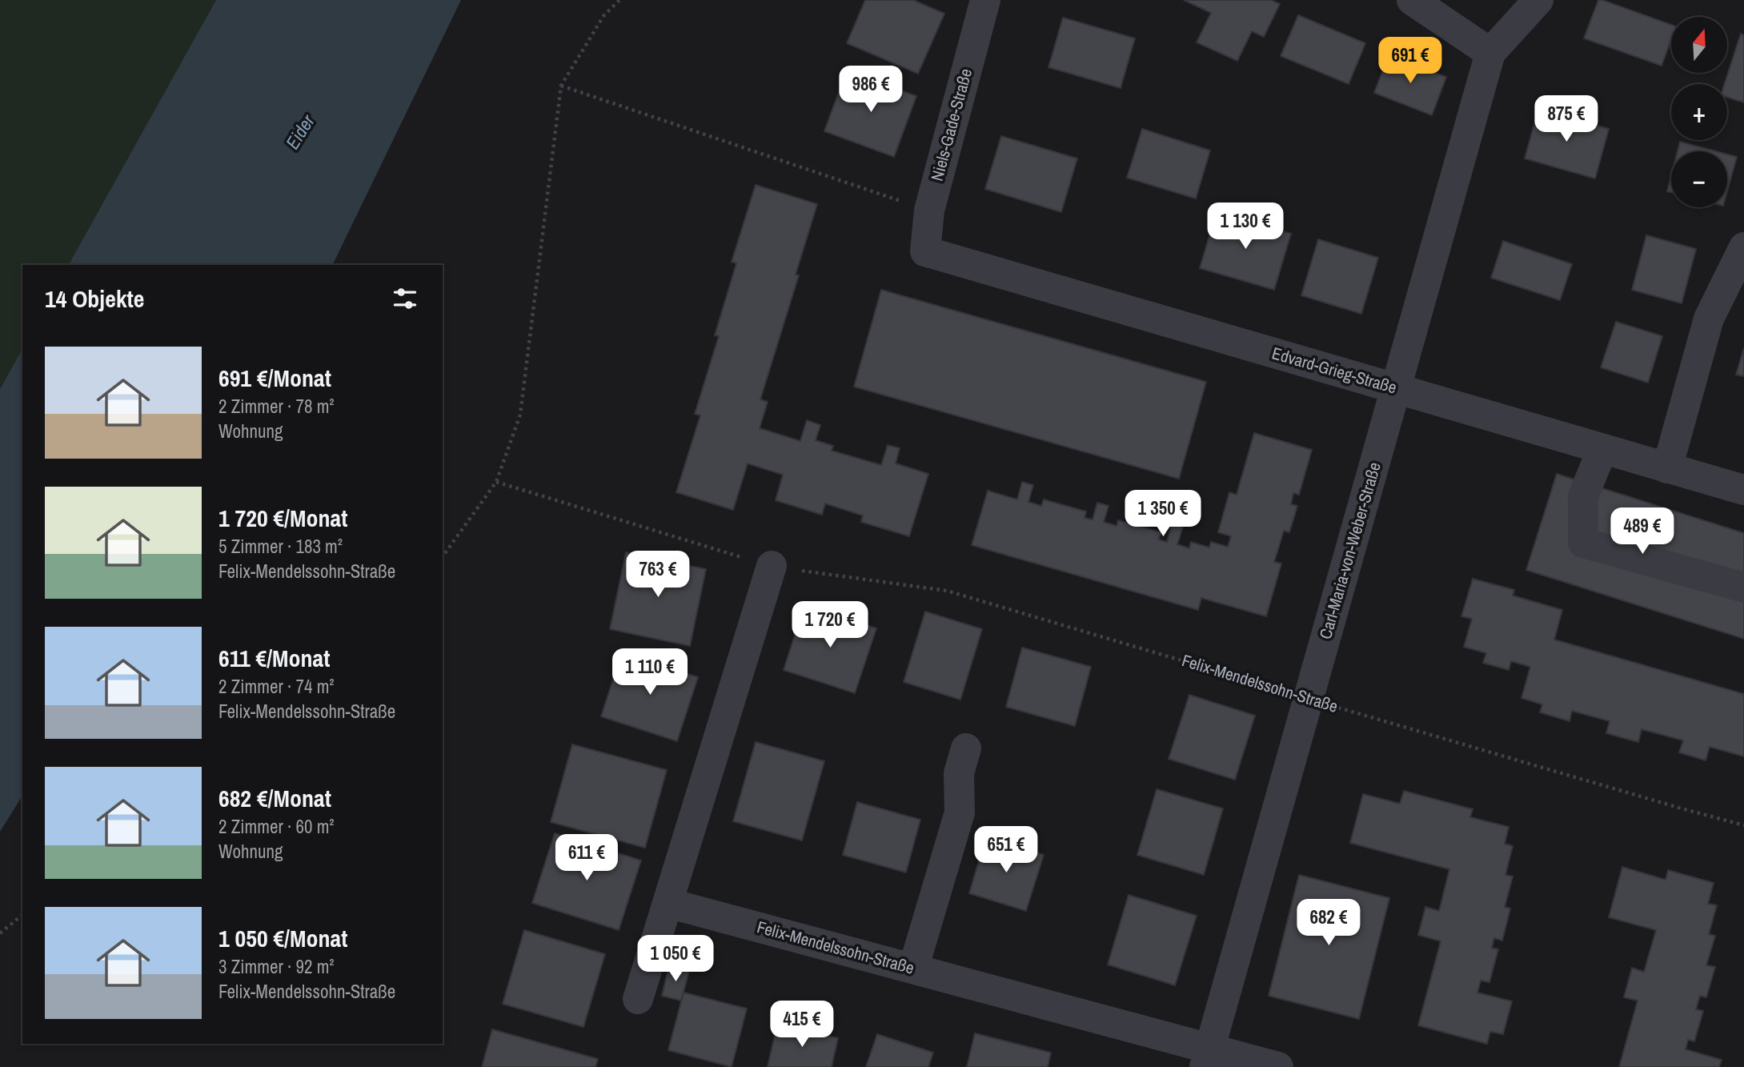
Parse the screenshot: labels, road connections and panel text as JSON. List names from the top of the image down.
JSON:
{
  "streets": {
    "street": [
      "Niels-Gade-Straße",
      "Edvard-Grieg-Straße",
      "Carl-Maria-von-Weber-Straße",
      "Felix-Mendelssohn-Straße"
    ]
  },
  "crossings": [
    ["Niels-Gade-Straße", "Edvard-Grieg-Straße"],
    ["Edvard-Grieg-Straße", "Carl-Maria-von-Weber-Straße"],
    ["Carl-Maria-von-Weber-Straße", "Felix-Mendelssohn-Straße"]
  ],
  "water": ["Eider"],
  "north": "top",
  "page": {
    "map_buttons": ["+", "−"],
    "price": [
      "691 €",
      "986 €",
      "875 €",
      "1 130 €",
      "1 350 €",
      "489 €",
      "763 €",
      "1 720 €",
      "1 110 €",
      "651 €",
      "611 €",
      "682 €",
      "1 050 €",
      "415 €"
    ],
    "heading": "14 Objekte",
    "list": [
      {
        "name": "691 €/Monat",
        "note": "2 Zimmer · 78 m² · Wohnung"
      },
      {
        "name": "1 720 €/Monat",
        "note": "5 Zimmer · 183 m² · Felix-Mendelssohn-Straße"
      },
      {
        "name": "611 €/Monat",
        "note": "2 Zimmer · 74 m² · Felix-Mendelssohn-Straße"
      },
      {
        "name": "682 €/Monat",
        "note": "2 Zimmer · 60 m² · Wohnung"
      },
      {
        "name": "1 050 €/Monat",
        "note": "3 Zimmer · 92 m² · Felix-Mendelssohn-Straße"
      }
    ]
  }
}
